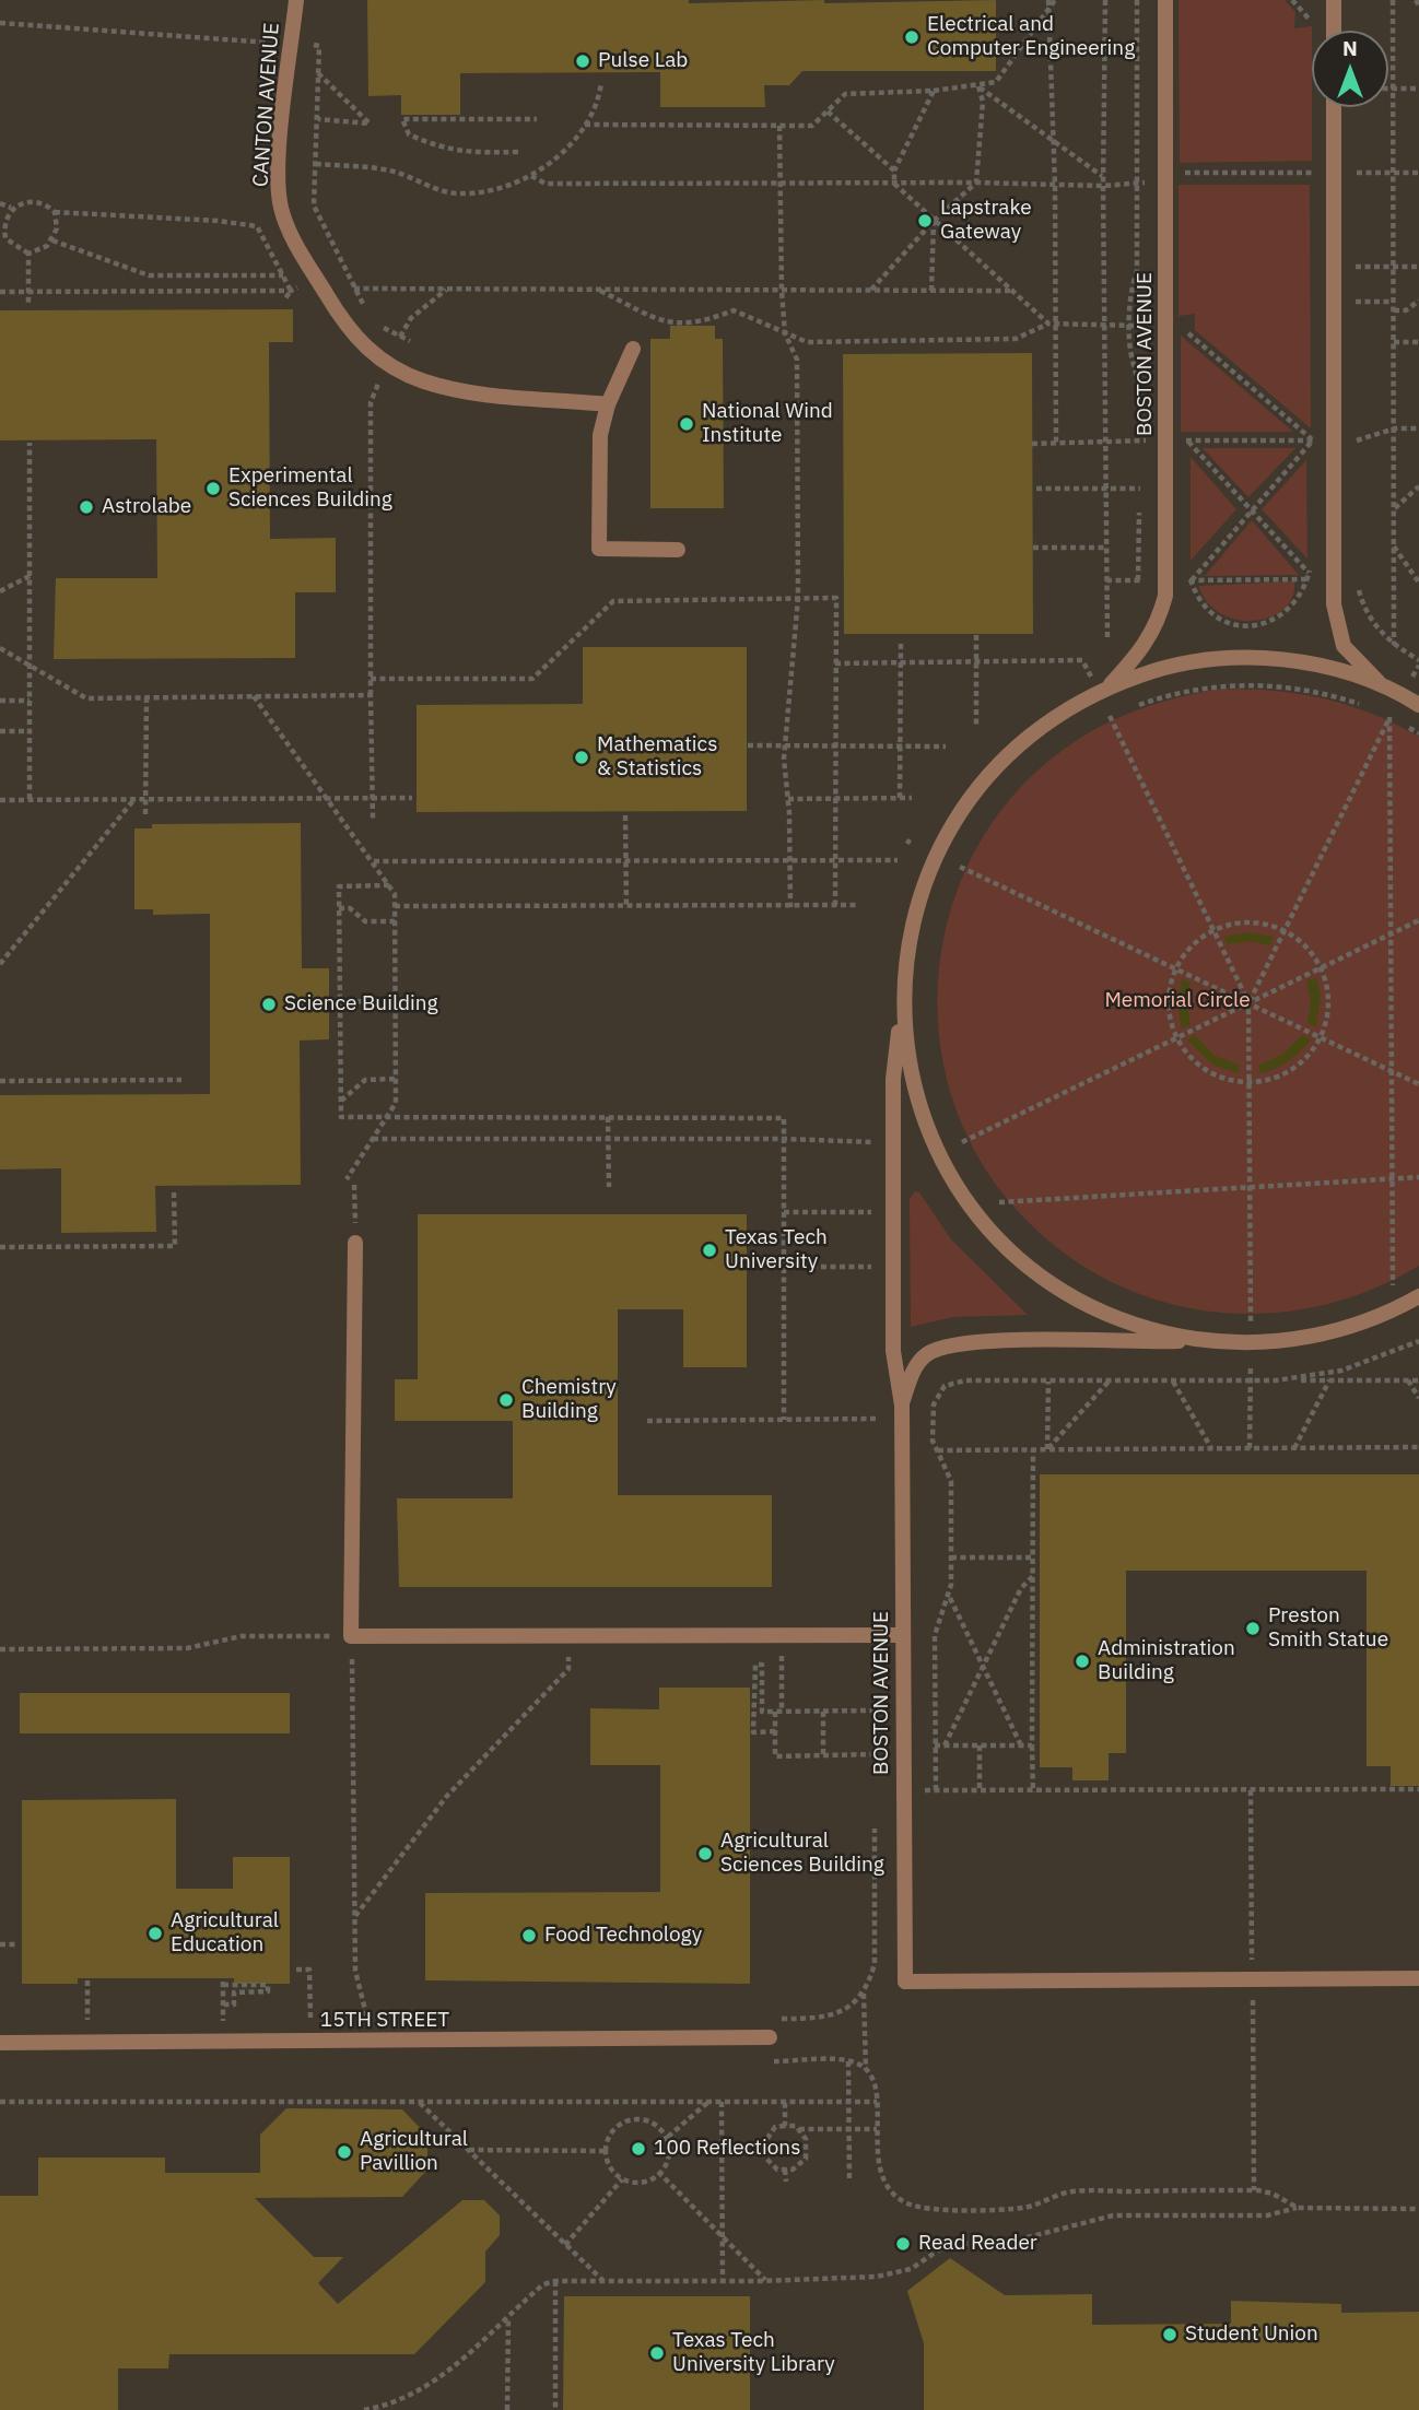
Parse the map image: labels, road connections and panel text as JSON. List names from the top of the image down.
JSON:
{
  "streets": {
    "street": ["CANTON AVENUE", "BOSTON AVENUE", "15TH STREET"]
  },
  "parks": ["Memorial Circle"],
  "places": [
    "Electrical and Computer Engineering",
    "Pulse Lab",
    "Lapstrake Gateway",
    "National Wind Institute",
    "Experimental Sciences Building",
    "Astrolabe",
    "Mathematics & Statistics",
    "Science Building",
    "Texas Tech University",
    "Chemistry Building",
    "Preston Smith Statue",
    "Administration Building",
    "Agricultural Sciences Building",
    "Agricultural Education",
    "Food Technology",
    "100 Reflections",
    "Agricultural Pavillion",
    "Read Reader",
    "Student Union",
    "Texas Tech University Library"
  ],
  "north": "top"
}
